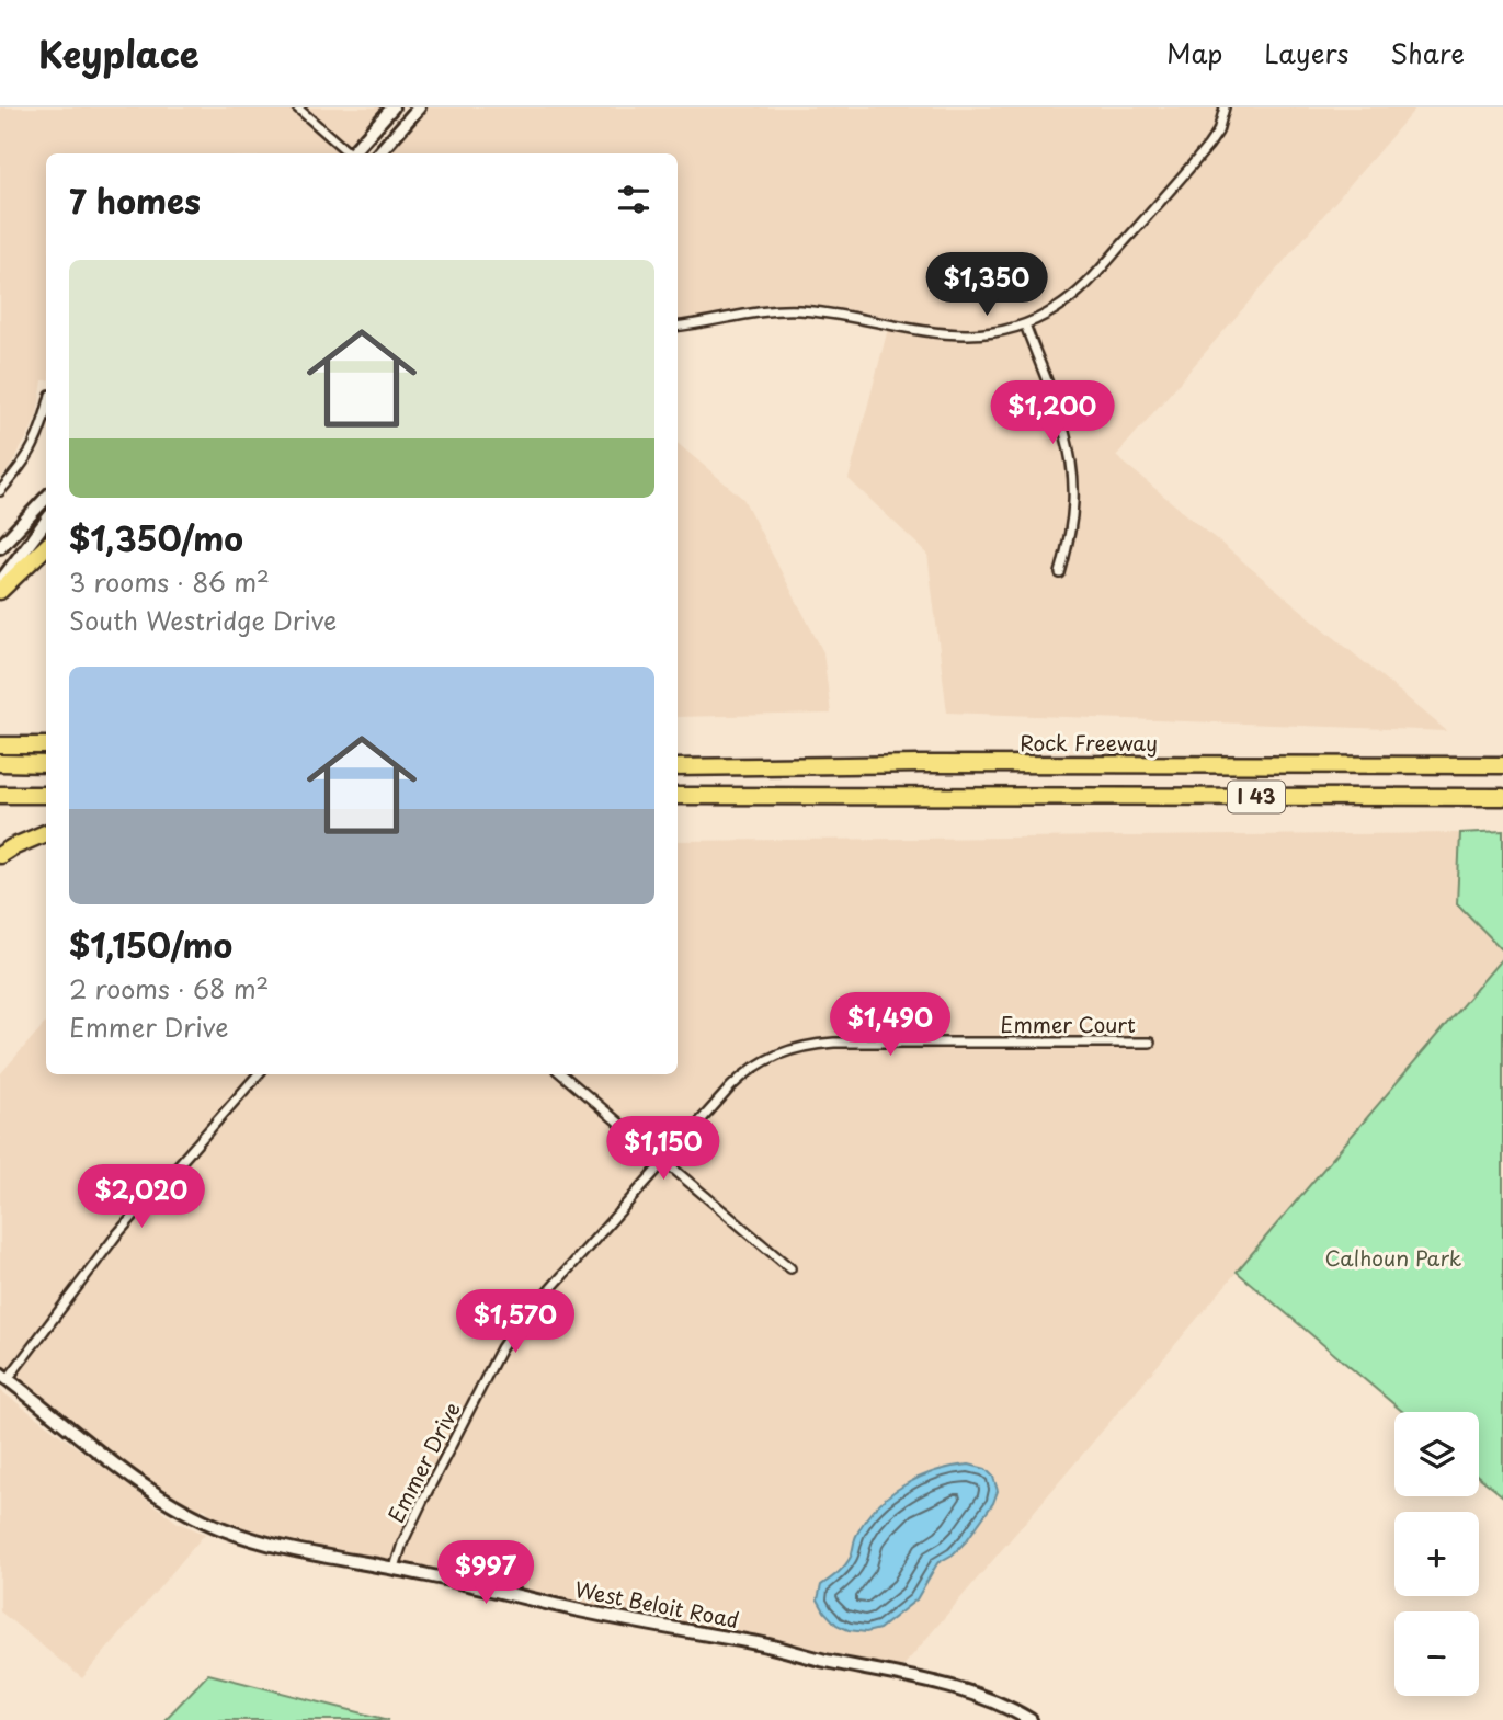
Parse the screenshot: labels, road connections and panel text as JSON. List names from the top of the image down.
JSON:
{
  "streets": {
    "highway": ["Rock Freeway", "I 43"],
    "main road": ["West Beloit Road"],
    "street": ["Emmer Court", "Emmer Drive"]
  },
  "crossings": [
    ["Emmer Court", "Emmer Drive"],
    ["Emmer Drive", "West Beloit Road"]
  ],
  "parks": ["Calhoun Park"],
  "page": {
    "header": "Keyplace",
    "nav": ["Map", "Layers", "Share"],
    "heading": "7 homes",
    "list": [
      {
        "name": "$1,350/mo",
        "note": "3 rooms · 86 m² · South Westridge Drive"
      },
      {
        "name": "$1,150/mo",
        "note": "2 rooms · 68 m² · Emmer Drive"
      }
    ],
    "price": [
      "$1,350",
      "$1,200",
      "$1,490",
      "$1,150",
      "$2,020",
      "$1,570",
      "$997"
    ],
    "map_buttons": ["+", "−"]
  }
}
